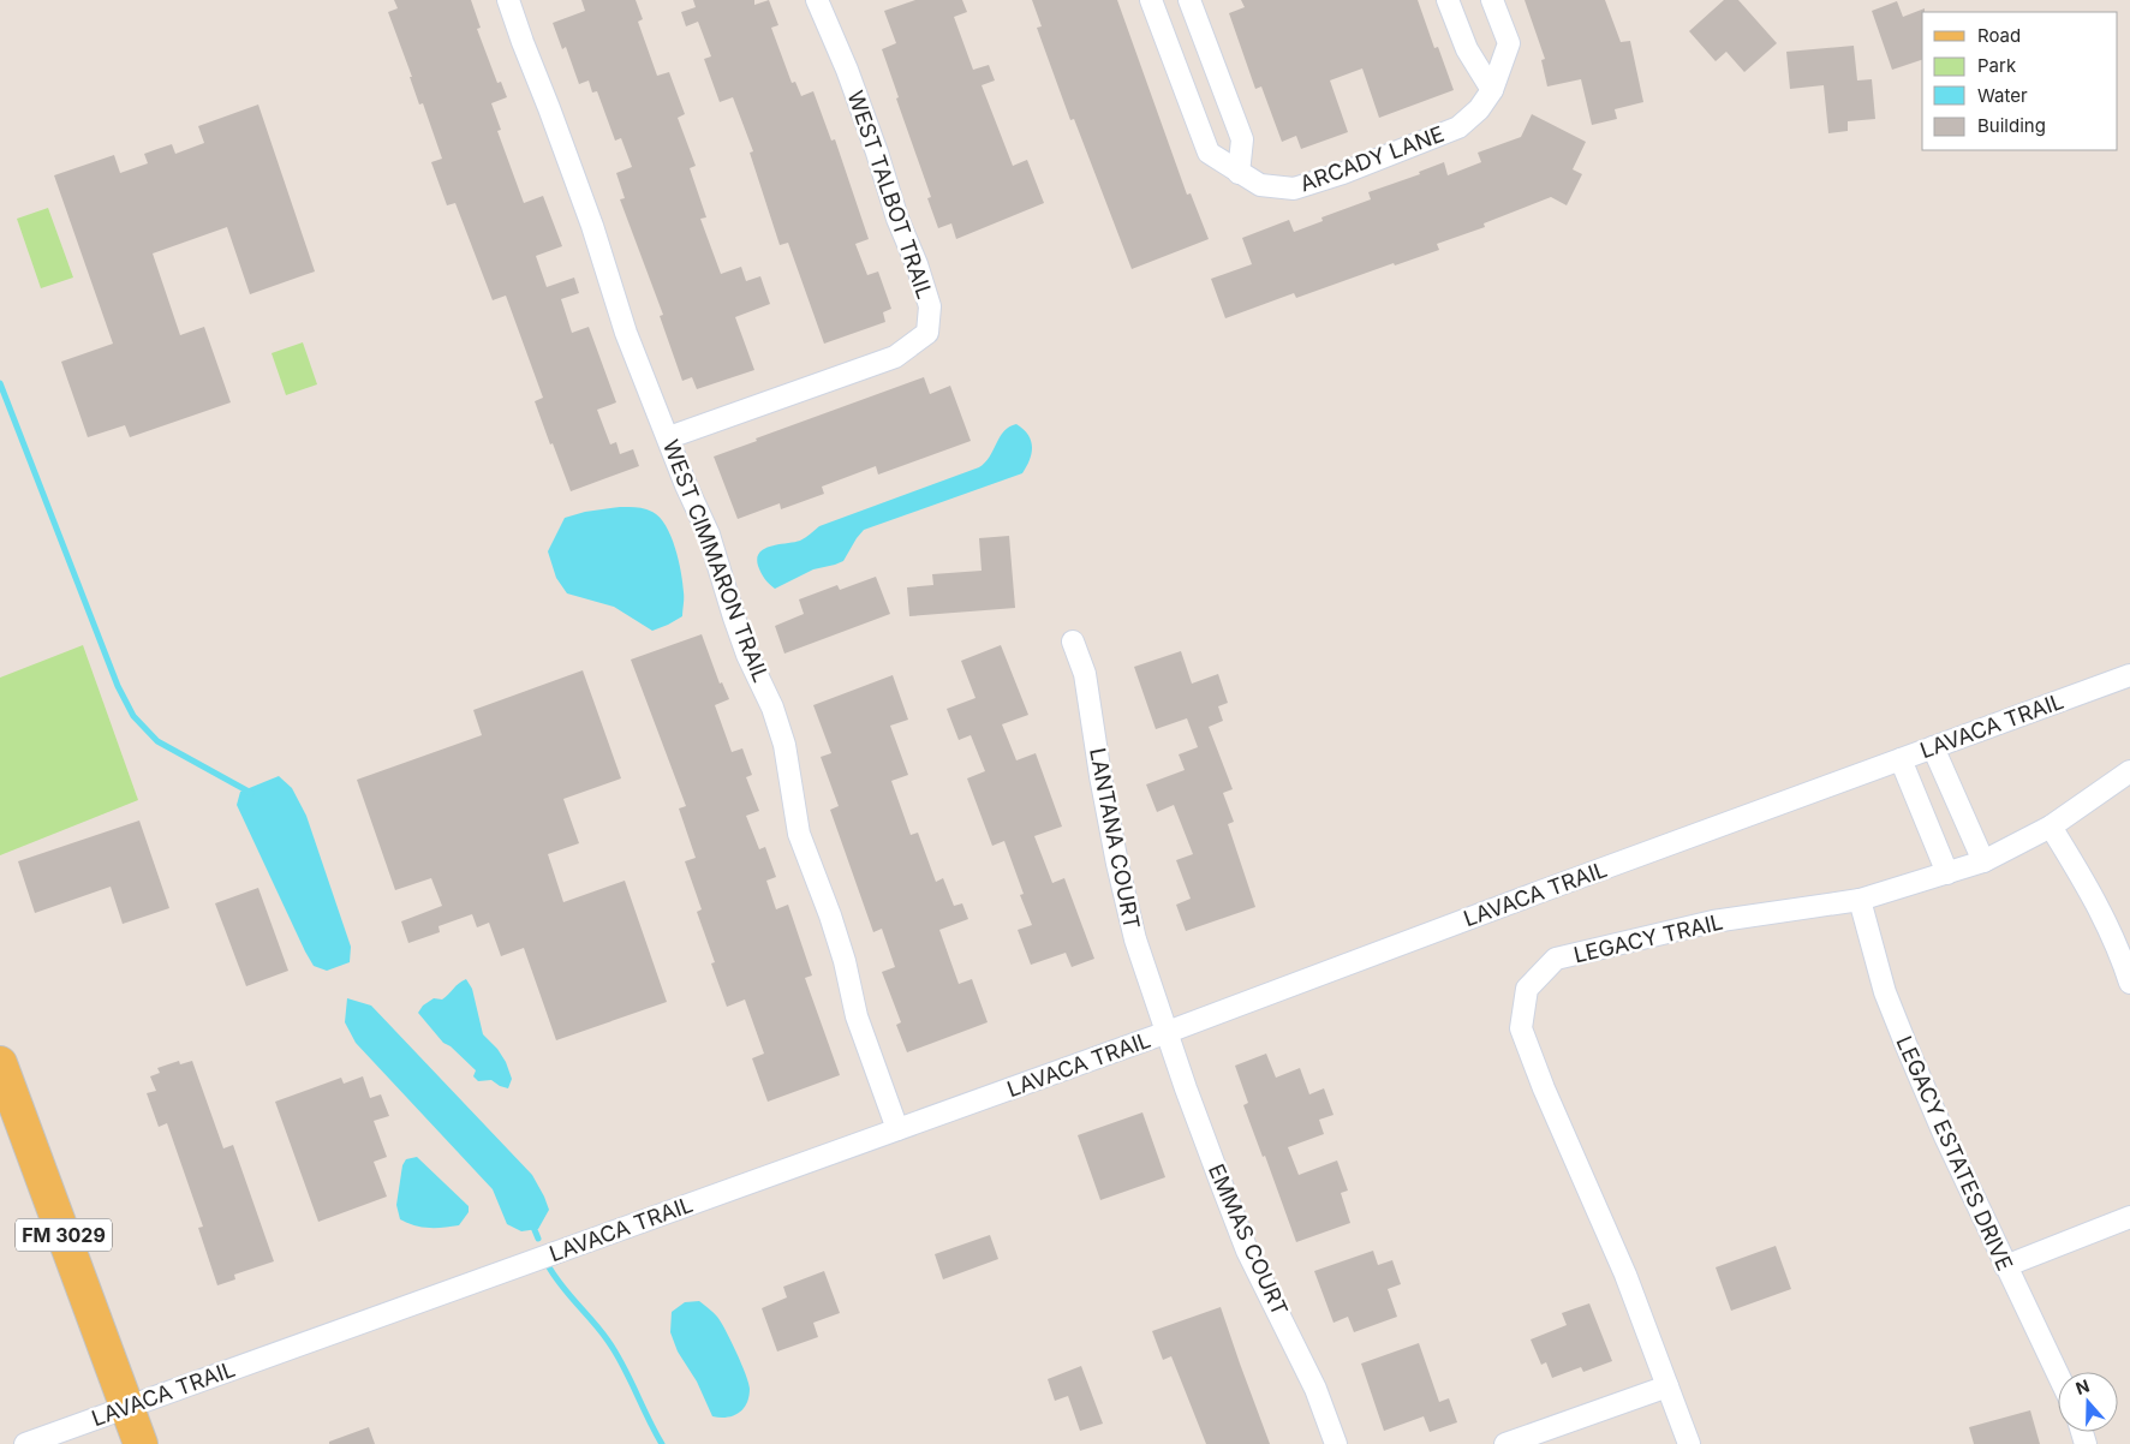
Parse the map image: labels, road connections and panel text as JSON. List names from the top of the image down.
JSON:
{
  "streets": {
    "main road": ["FM 3029"],
    "street": [
      "ARCADY LANE",
      "WEST TALBOT TRAIL",
      "WEST CIMMARON TRAIL",
      "LAVACA TRAIL",
      "LANTANA COURT",
      "LEGACY TRAIL",
      "LEGACY ESTATES DRIVE",
      "EMMAS COURT"
    ]
  },
  "crossings": [
    ["WEST TALBOT TRAIL", "WEST CIMMARON TRAIL"],
    ["WEST CIMMARON TRAIL", "LAVACA TRAIL"],
    ["LAVACA TRAIL", "LANTANA COURT"],
    ["LAVACA TRAIL", "FM 3029"],
    ["LAVACA TRAIL", "EMMAS COURT"],
    ["LANTANA COURT", "EMMAS COURT"],
    ["LEGACY TRAIL", "LEGACY ESTATES DRIVE"]
  ],
  "legend": [
    "Road",
    "Park",
    "Water",
    "Building"
  ],
  "north": "top"
}
